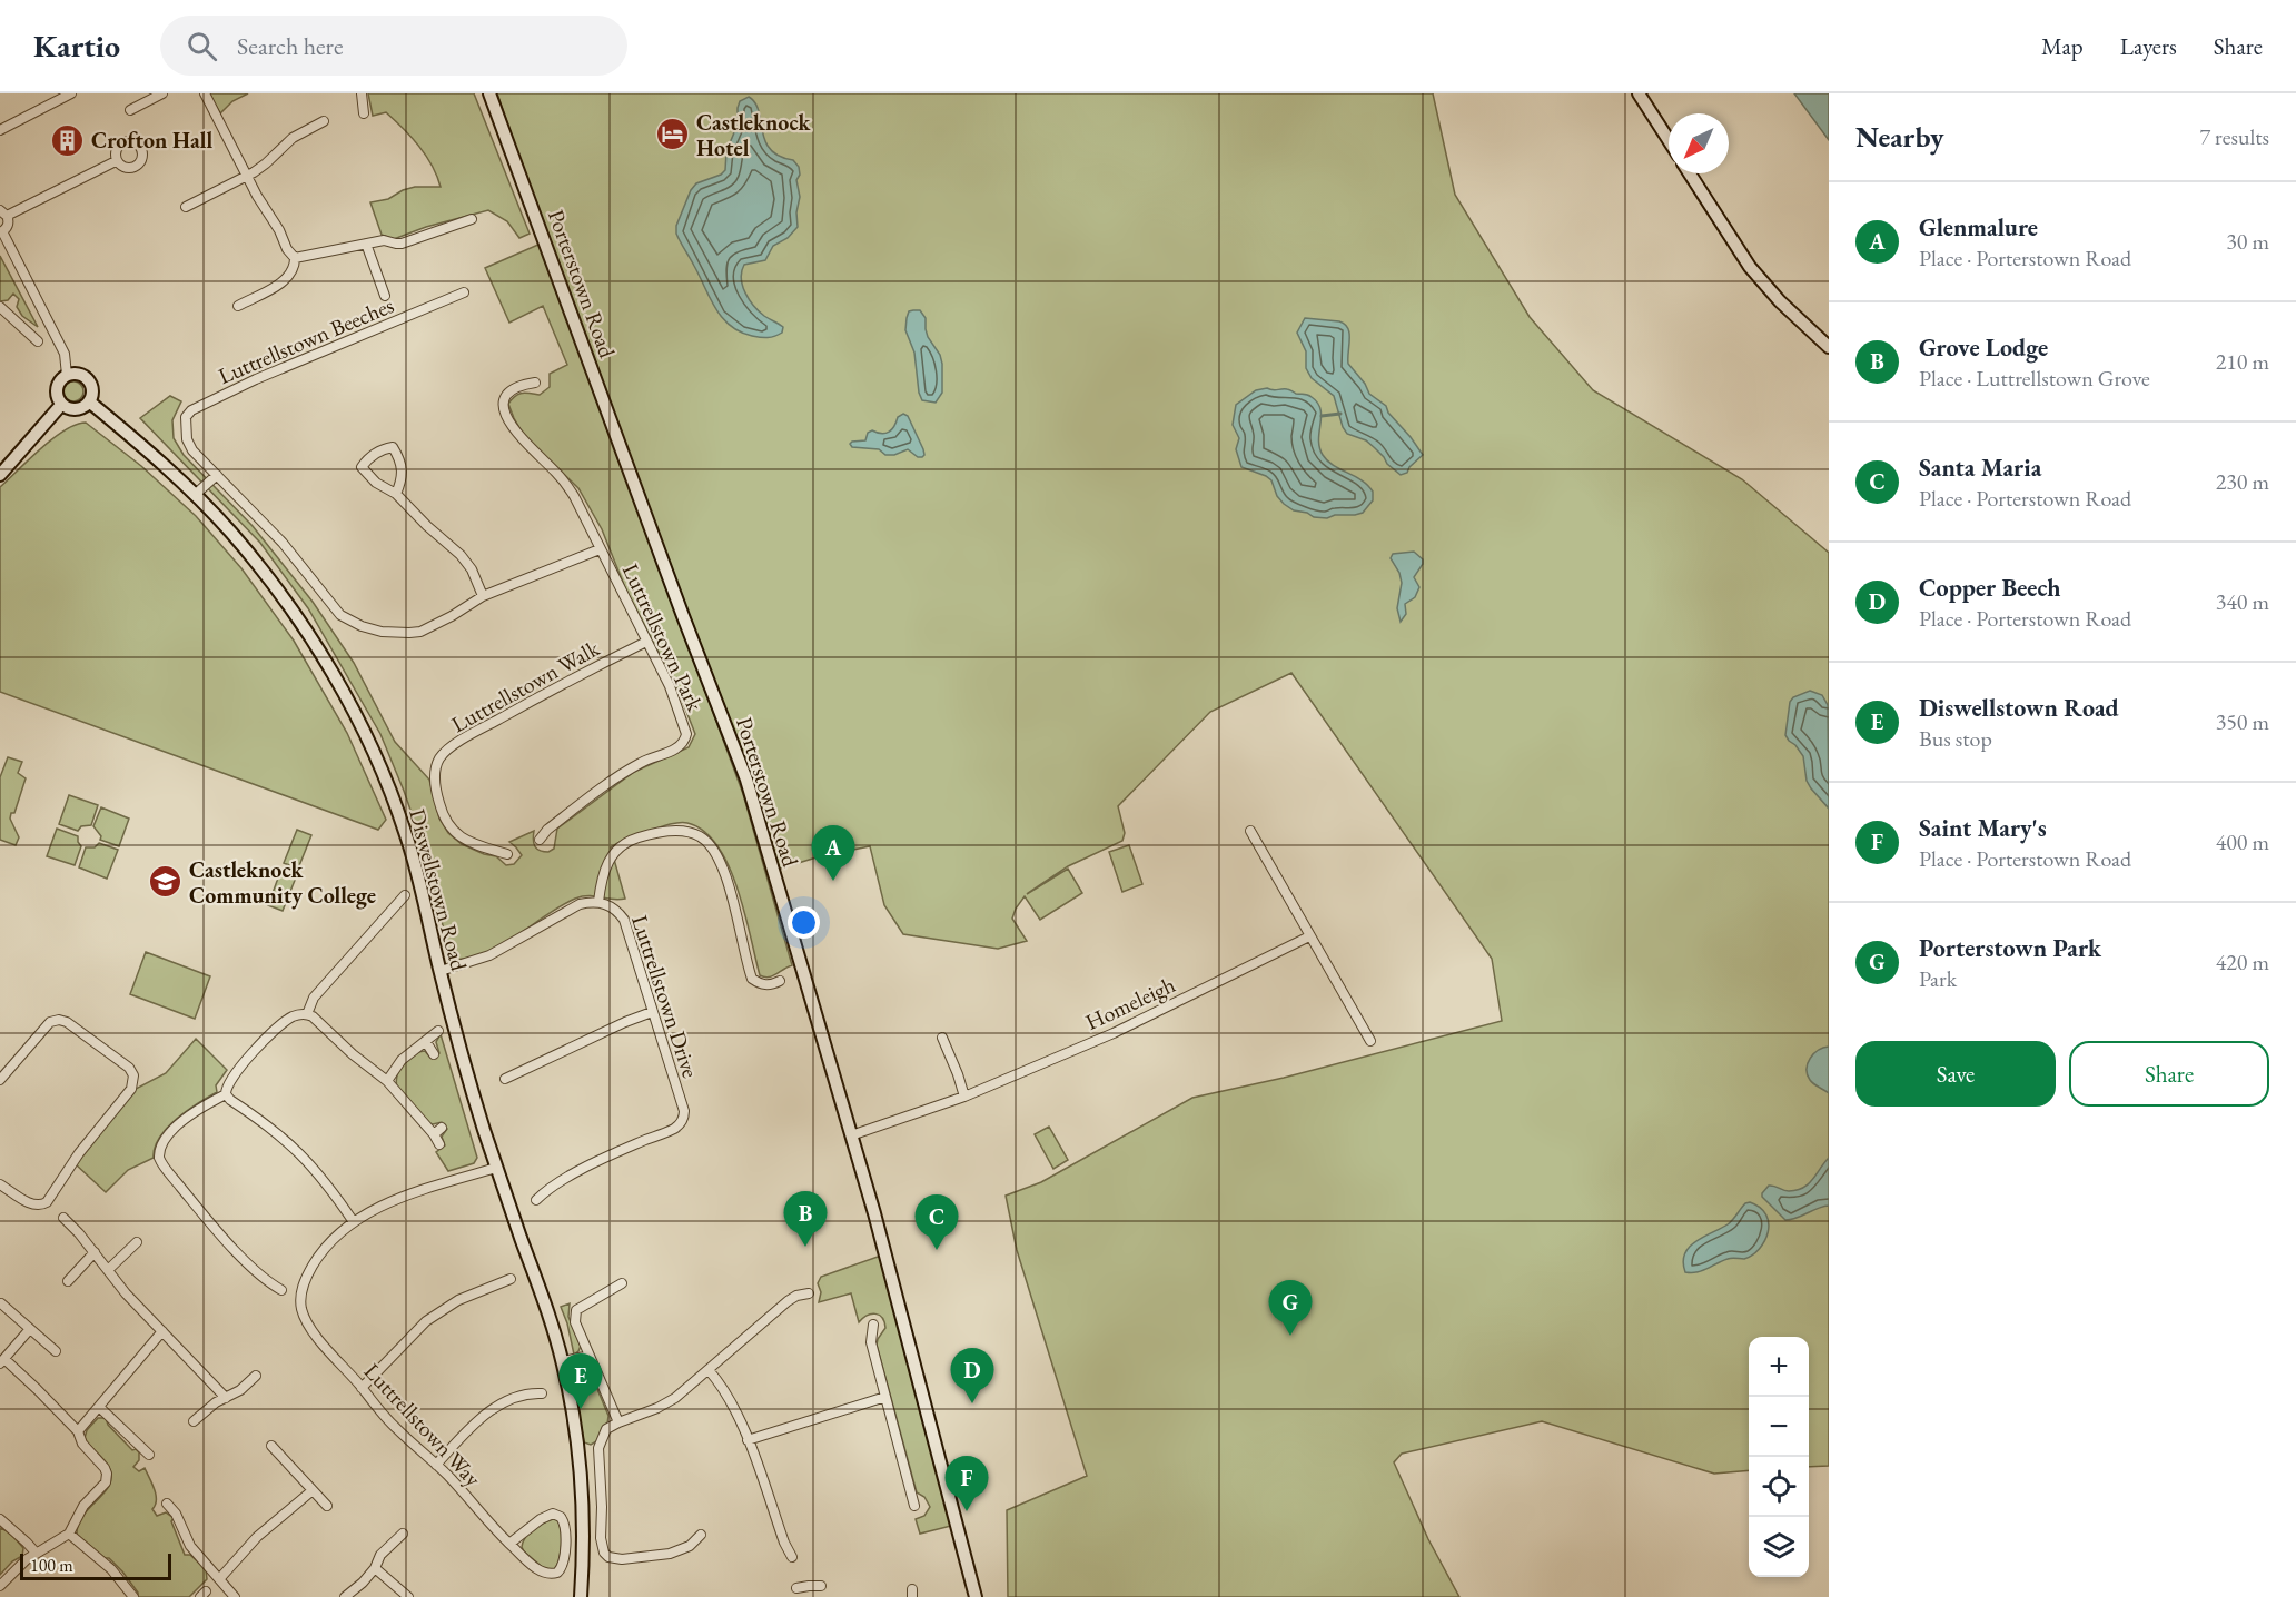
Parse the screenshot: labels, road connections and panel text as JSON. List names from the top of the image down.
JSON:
{
  "streets": {
    "street": [
      "Porterstown Road",
      "Luttrellstown Beeches",
      "Luttrellstown Park",
      "Luttrellstown Walk",
      "Diswellstown Road",
      "Luttrellstown Drive",
      "Homeleigh",
      "Luttrellstown Way"
    ]
  },
  "crossings": [
    ["Porterstown Road", "Homeleigh"],
    ["Luttrellstown Park", "Luttrellstown Walk"],
    ["Diswellstown Road", "Luttrellstown Way"]
  ],
  "places": {
    "hotel": ["Castleknock Hotel"],
    "building": ["Crofton Hall"],
    "school or university": ["Castleknock Community College"]
  },
  "scale_bar": "100 m",
  "north": "bottom left",
  "page": {
    "header": "Kartio",
    "search": "Search here",
    "nav": ["Map", "Layers", "Share"],
    "heading": ["Nearby", "7 results"],
    "list": [
      {
        "mark": "A",
        "name": "Glenmalure",
        "note": "Place · Porterstown Road",
        "value": "30 m"
      },
      {
        "mark": "B",
        "name": "Grove Lodge",
        "note": "Place · Luttrellstown Grove",
        "value": "210 m"
      },
      {
        "mark": "C",
        "name": "Santa Maria",
        "note": "Place · Porterstown Road",
        "value": "230 m"
      },
      {
        "mark": "D",
        "name": "Copper Beech",
        "note": "Place · Porterstown Road",
        "value": "340 m"
      },
      {
        "mark": "E",
        "name": "Diswellstown Road",
        "note": "Bus stop",
        "value": "350 m"
      },
      {
        "mark": "F",
        "name": "Saint Mary's",
        "note": "Place · Porterstown Road",
        "value": "400 m"
      },
      {
        "mark": "G",
        "name": "Porterstown Park",
        "note": "Park",
        "value": "420 m"
      }
    ],
    "pins": [
      "A",
      "B",
      "C",
      "G",
      "D",
      "E",
      "F"
    ],
    "buttons": ["Save", "Share"],
    "map_buttons": ["+", "−"],
    "scale": "100 m"
  }
}
